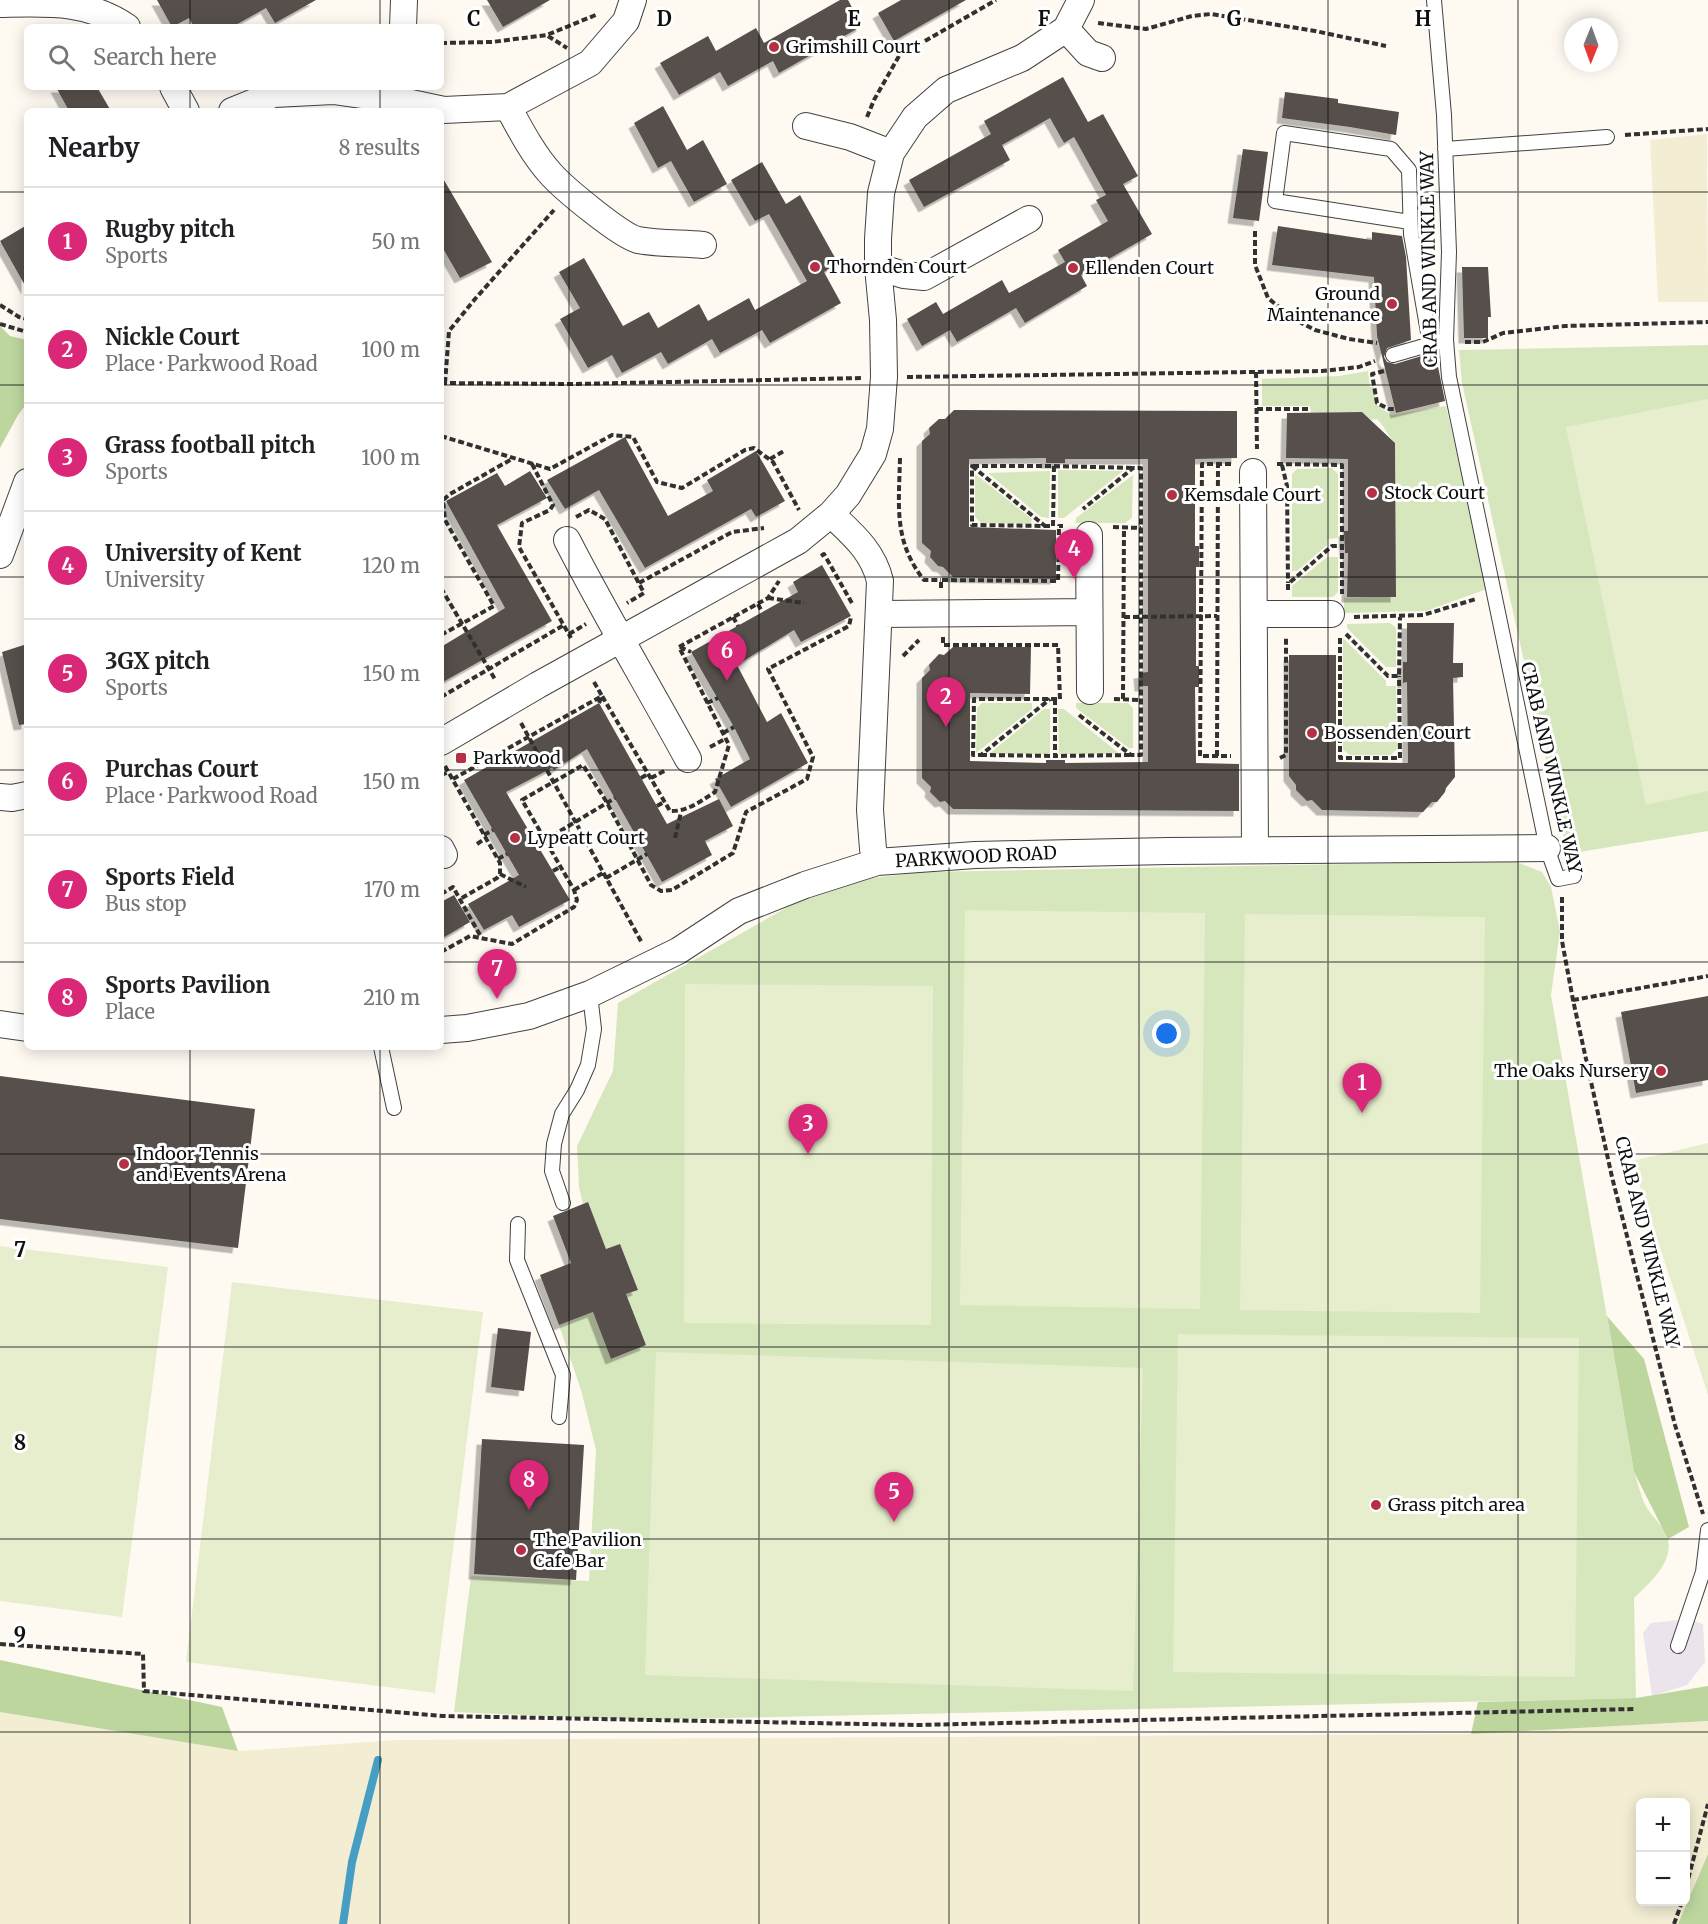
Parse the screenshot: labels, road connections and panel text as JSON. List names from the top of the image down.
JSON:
{
  "streets": {
    "street": ["PARKWOOD ROAD"],
    "lane": ["CRAB AND WINKLE WAY"]
  },
  "crossings": [
    ["CRAB AND WINKLE WAY", "PARKWOOD ROAD"]
  ],
  "places": {
    "other": [
      "Grimshill Court",
      "Thornden Court",
      "Ellenden Court",
      "Ground Maintenance",
      "Stock Court",
      "Kemsdale Court",
      "Bossenden Court",
      "Lypeatt Court",
      "The Oaks Nursery",
      "Indoor Tennis and Events Arena",
      "Grass pitch area",
      "The Pavilion Cafe Bar"
    ],
    "transit": ["Parkwood"]
  },
  "north": "bottom",
  "page": {
    "search": "Search here",
    "heading": ["Nearby", "8 results"],
    "list": [
      {
        "mark": "1",
        "name": "Rugby pitch",
        "note": "Sports",
        "value": "50 m"
      },
      {
        "mark": "2",
        "name": "Nickle Court",
        "note": "Place · Parkwood Road",
        "value": "100 m"
      },
      {
        "mark": "3",
        "name": "Grass football pitch",
        "note": "Sports",
        "value": "100 m"
      },
      {
        "mark": "4",
        "name": "University of Kent",
        "note": "University",
        "value": "120 m"
      },
      {
        "mark": "5",
        "name": "3GX pitch",
        "note": "Sports",
        "value": "150 m"
      },
      {
        "mark": "6",
        "name": "Purchas Court",
        "note": "Place · Parkwood Road",
        "value": "150 m"
      },
      {
        "mark": "7",
        "name": "Sports Field",
        "note": "Bus stop",
        "value": "170 m"
      },
      {
        "mark": "8",
        "name": "Sports Pavilion",
        "note": "Place",
        "value": "210 m"
      }
    ],
    "pins": [
      "4",
      "6",
      "2",
      "7",
      "1",
      "3",
      "8",
      "5"
    ],
    "map_buttons": ["+", "−"]
  },
  "grid": {
    "columns": [
      "C",
      "D",
      "E",
      "F",
      "G",
      "H"
    ],
    "rows": ["7", "8", "9"]
  }
}
